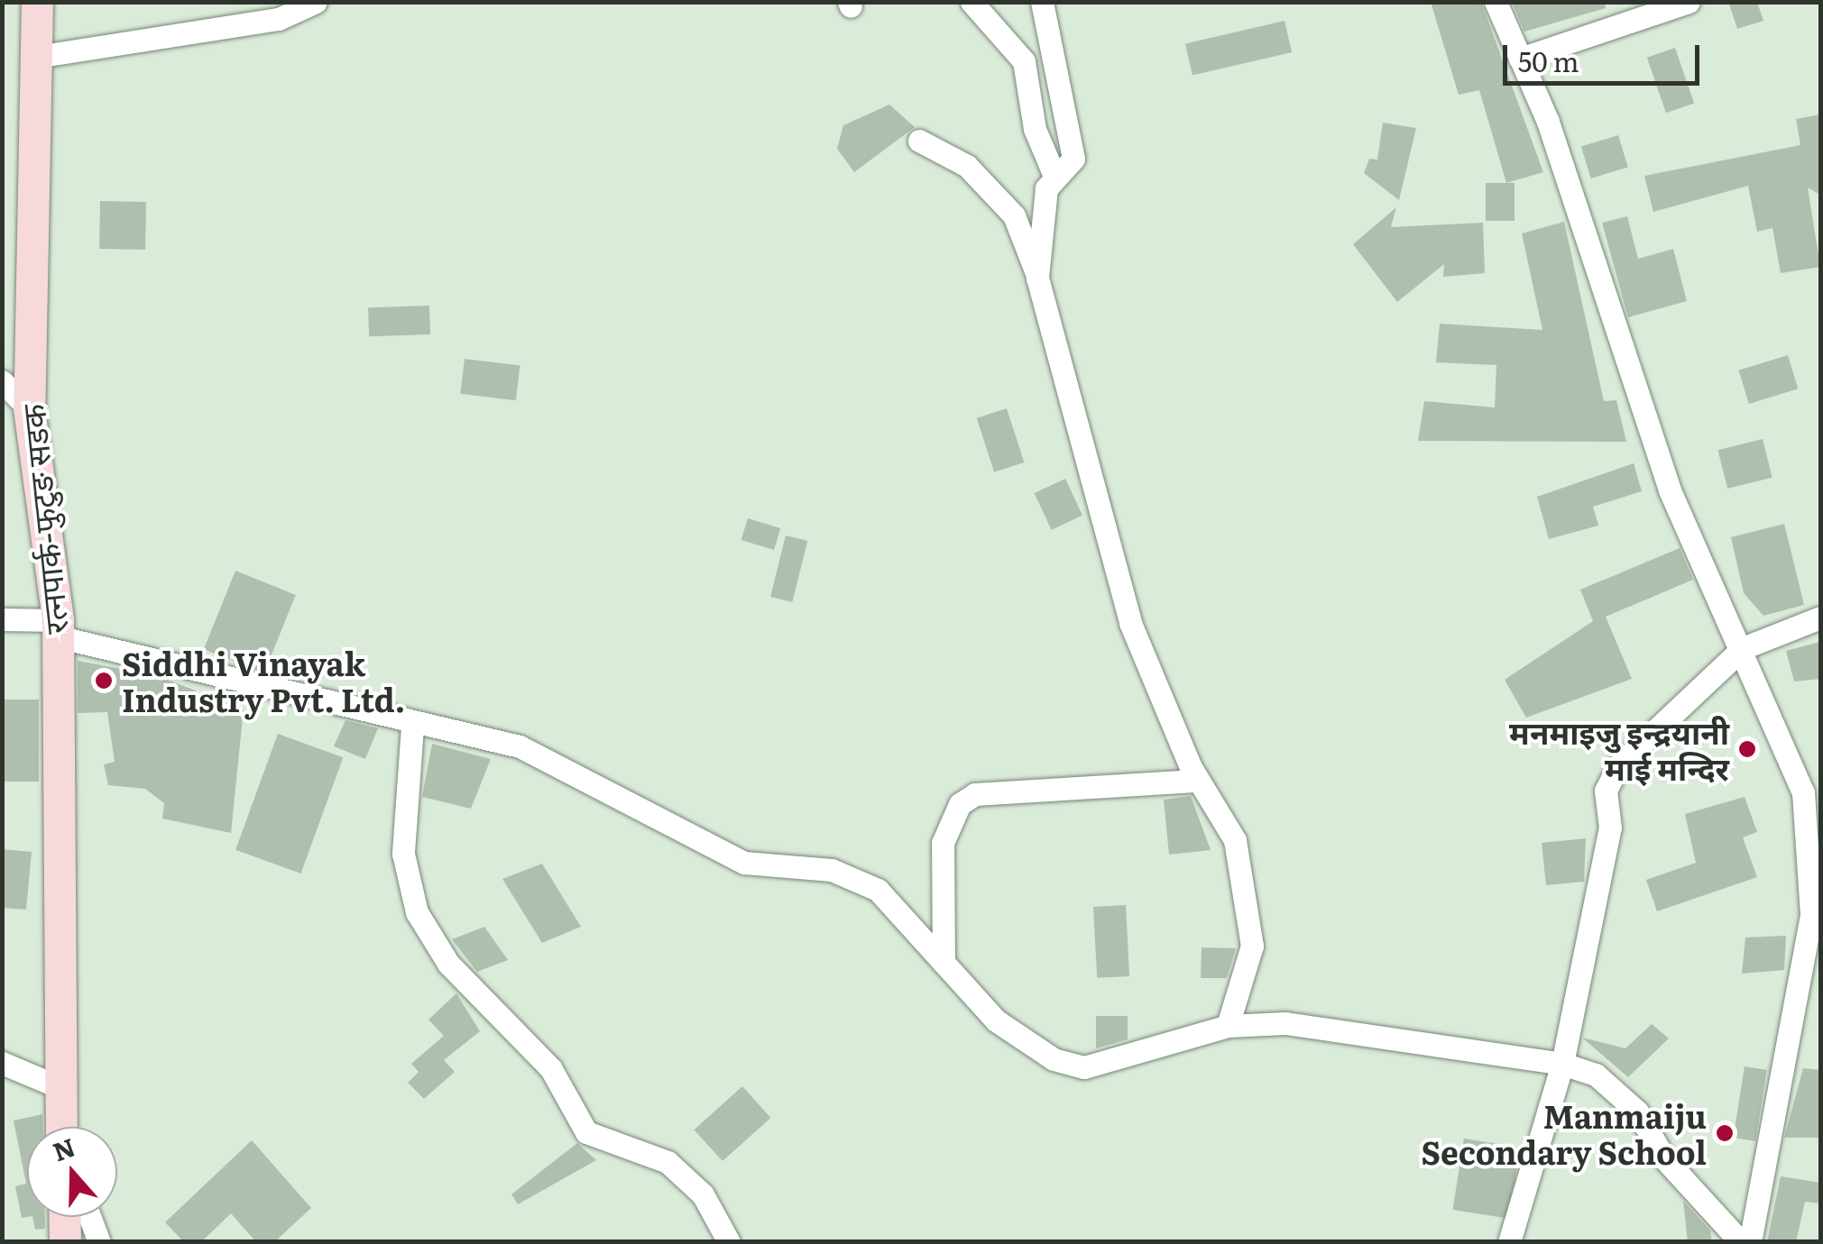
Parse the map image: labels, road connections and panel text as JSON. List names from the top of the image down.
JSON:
{
  "streets": {
    "street": ["रत्नपार्क-फुटुङ सडक"]
  },
  "places": ["Siddhi Vinayak Industry Pvt. Ltd.", "मनमाइजु इन्द्रयानी माई मन्दिर", "Manmaiju Secondary School"],
  "scale_bar": "50 m",
  "north": "top"
}
